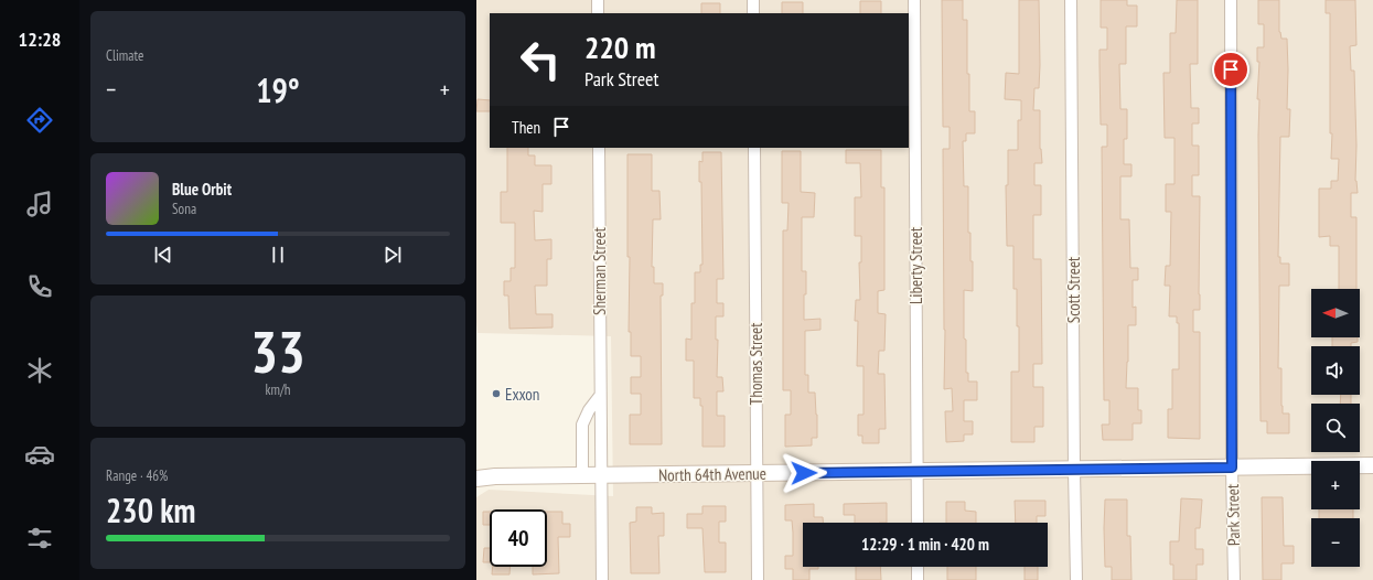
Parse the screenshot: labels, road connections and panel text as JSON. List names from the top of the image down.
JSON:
{
  "streets": {
    "street": [
      "Liberty Street",
      "Sherman Street",
      "Scott Street",
      "Thomas Street",
      "North 64th Avenue",
      "Park Street"
    ]
  },
  "crossings": [
    ["Liberty Street", "North 64th Avenue"],
    ["Sherman Street", "North 64th Avenue"],
    ["Scott Street", "North 64th Avenue"],
    ["Thomas Street", "North 64th Avenue"],
    ["North 64th Avenue", "Park Street"]
  ],
  "places": ["Exxon"],
  "north": "left",
  "page": {
    "tabs": "12:28",
    "tile": [
      "Climate",
      ["33", "km/h"],
      ["Range · 46%", "230 km"]
    ],
    "turn": ["220 m", "Park Street"],
    "heat": ["−", "19°", "+"],
    "then": "Then",
    "song": ["Blue Orbit", "Sona"],
    "map_buttons": ["+", "−"],
    "limit": "40",
    "trip": "12:29 · 1 min · 420 m"
  }
}
